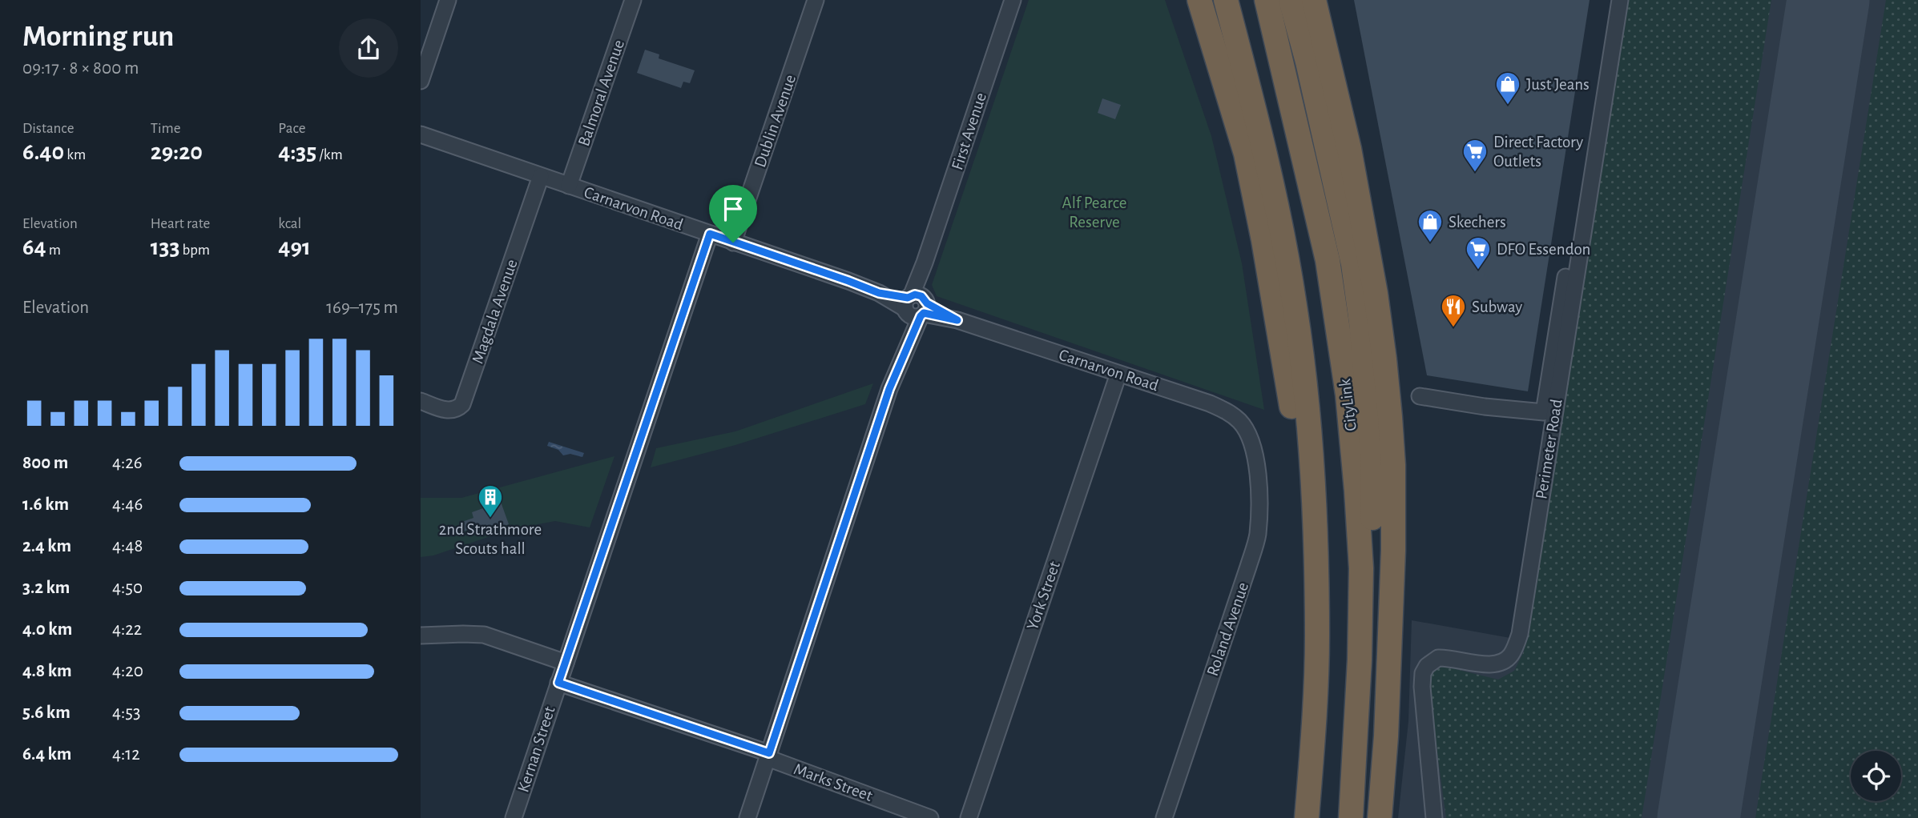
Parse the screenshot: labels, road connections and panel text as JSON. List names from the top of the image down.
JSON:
{
  "streets": {
    "highway": ["CityLink"],
    "street": [
      "Balmoral Avenue",
      "Dublin Avenue",
      "First Avenue",
      "Carnarvon Road",
      "Magdala Avenue",
      "Perimeter Road",
      "York Street",
      "Roland Avenue",
      "Kernan Street",
      "Marks Street"
    ]
  },
  "crossings": [
    ["Balmoral Avenue", "Carnarvon Road"],
    ["Dublin Avenue", "Carnarvon Road"],
    ["First Avenue", "Carnarvon Road"],
    ["Carnarvon Road", "Magdala Avenue"],
    ["Carnarvon Road", "York Street"],
    ["Carnarvon Road", "Roland Avenue"],
    ["Carnarvon Road", "Kernan Street"],
    ["Kernan Street", "Marks Street"]
  ],
  "parks": ["Alf Pearce Reserve"],
  "places": {
    "shop": ["Just Jeans", "Skechers"],
    "supermarket": ["Direct Factory Outlets", "DFO Essendon"],
    "restaurant": ["Subway"],
    "building": ["2nd Strathmore Scouts hall"]
  },
  "page": {
    "heading": ["Morning run", "09:17 · 8 × 800 m"],
    "stats": [
      ["Distance", "6.40 km"],
      ["Time", "29:20"],
      ["Pace", "4:35 /km"],
      ["Elevation", "64 m"],
      ["Heart rate", "133 bpm"],
      ["kcal", "491"]
    ],
    "chart": ["Elevation", "169–175 m"],
    "list": [
      {
        "name": "800 m",
        "note": "4:26"
      },
      {
        "name": "1.6 km",
        "note": "4:46"
      },
      {
        "name": "2.4 km",
        "note": "4:48"
      },
      {
        "name": "3.2 km",
        "note": "4:50"
      },
      {
        "name": "4.0 km",
        "note": "4:22"
      },
      {
        "name": "4.8 km",
        "note": "4:20"
      },
      {
        "name": "5.6 km",
        "note": "4:53"
      },
      {
        "name": "6.4 km",
        "note": "4:12"
      }
    ]
  }
}
